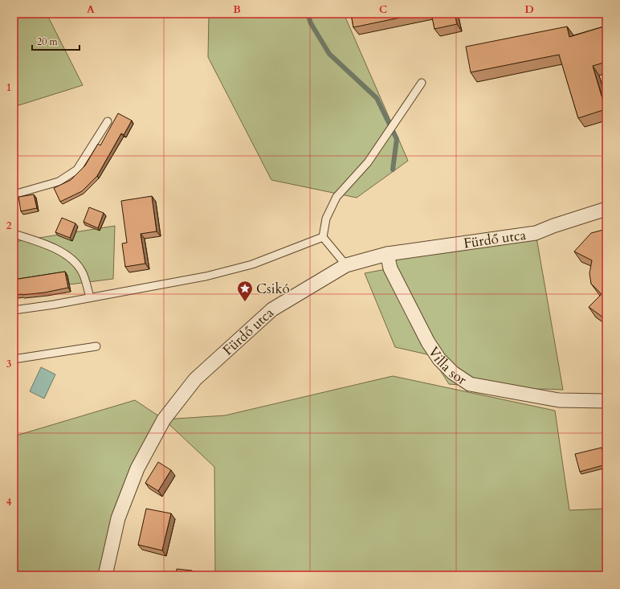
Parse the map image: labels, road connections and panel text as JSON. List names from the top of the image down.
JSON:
{
  "streets": {
    "street": ["Fürdő utca", "Villa sor"]
  },
  "crossings": [
    ["Fürdő utca", "Villa sor"]
  ],
  "places": {
    "place": ["Csikó"]
  },
  "scale_bar": "20 m",
  "grid": {
    "columns": [
      "A",
      "B",
      "C",
      "D"
    ],
    "rows": [
      "1",
      "2",
      "3",
      "4"
    ]
  }
}
